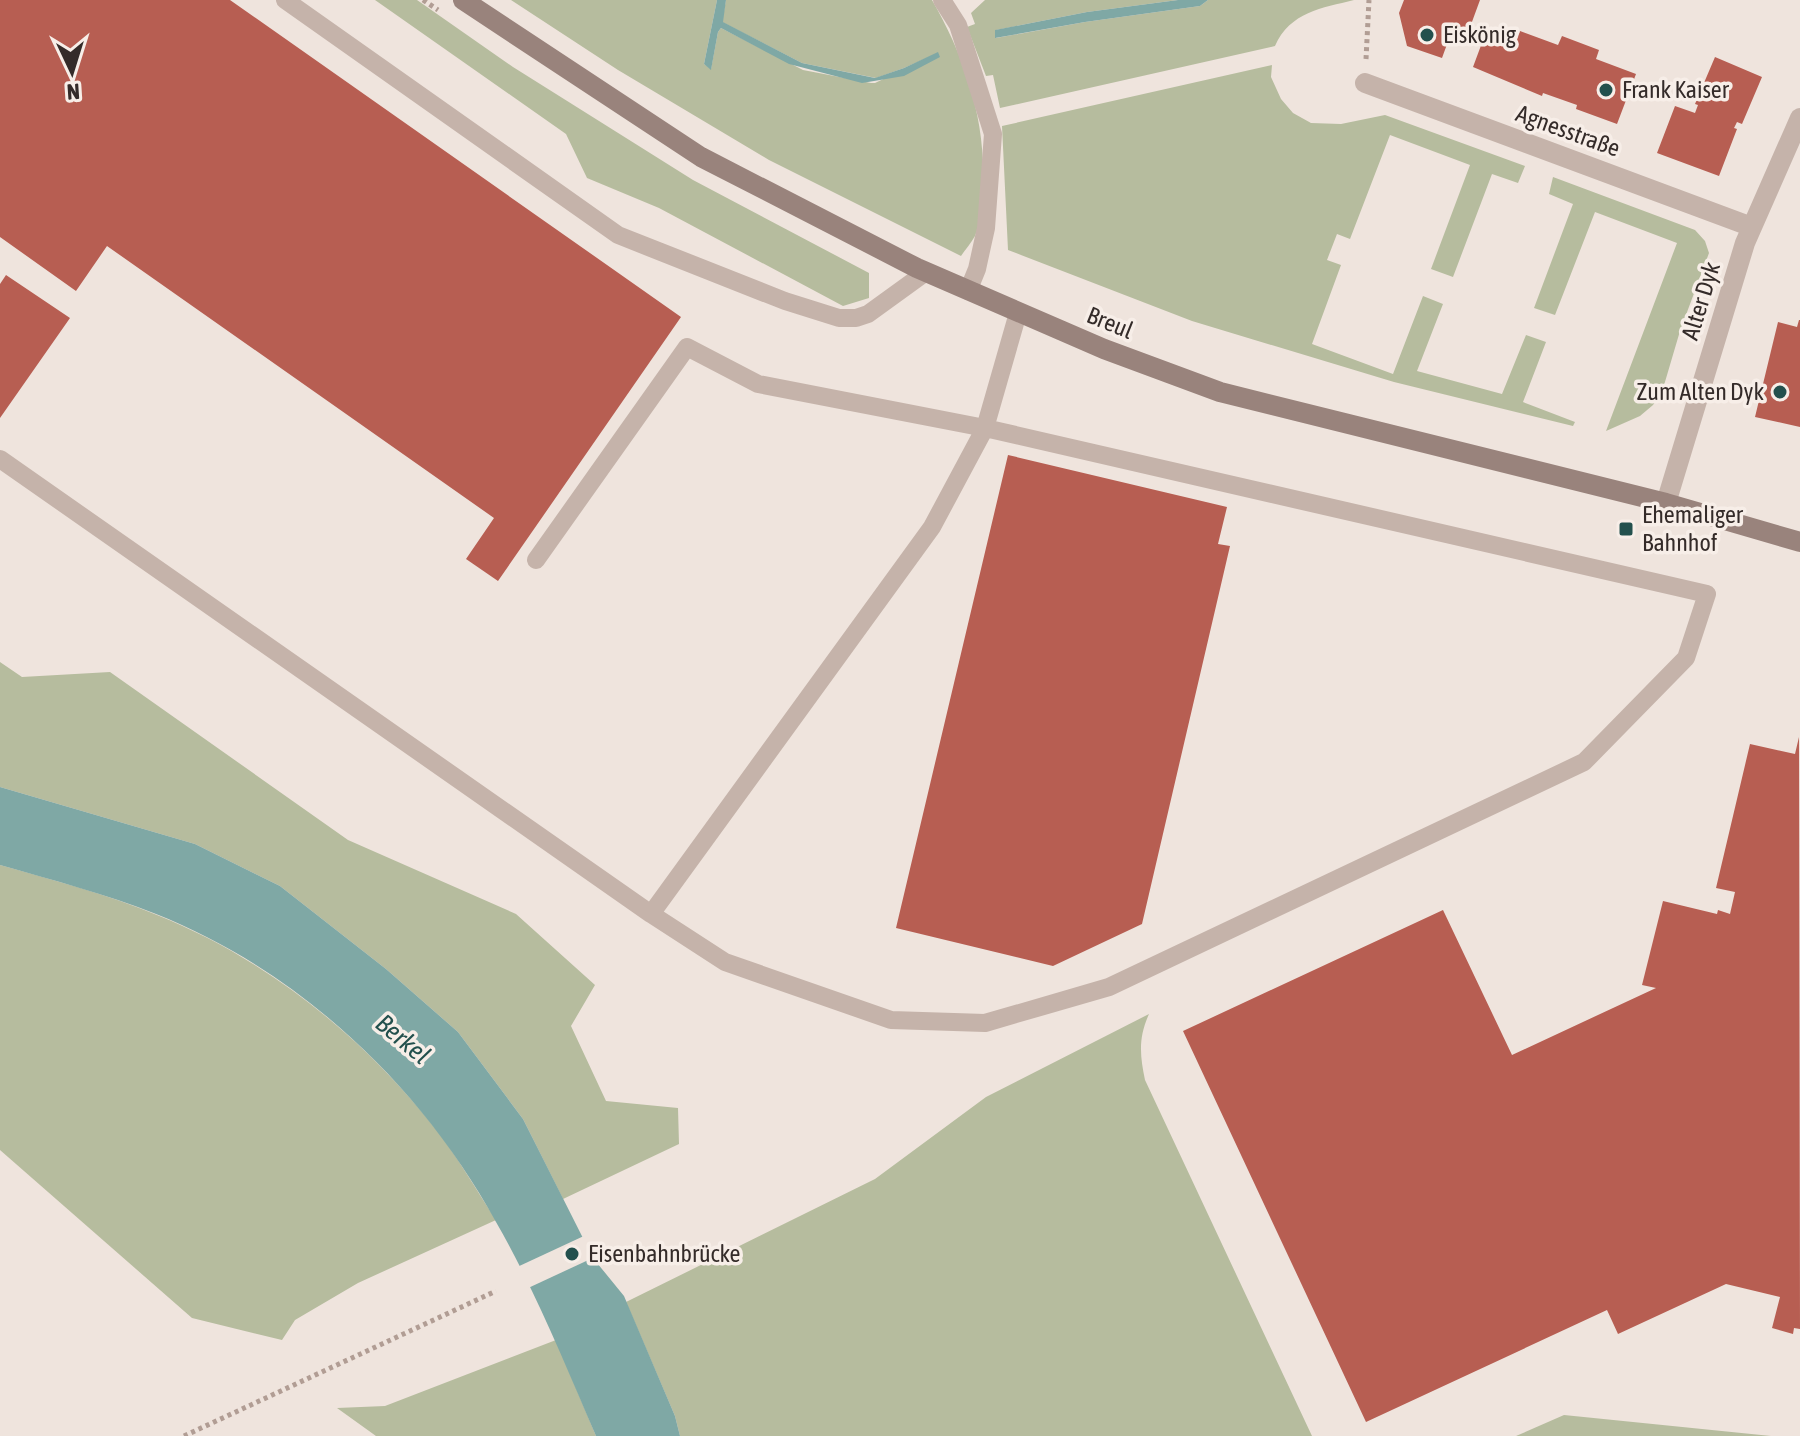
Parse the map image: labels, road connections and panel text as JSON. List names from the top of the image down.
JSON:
{
  "streets": {
    "main road": ["Breul"],
    "street": ["Agnesstraße", "Alter Dyk"]
  },
  "crossings": [
    ["Agnesstraße", "Alter Dyk"],
    ["Alter Dyk", "Breul"]
  ],
  "water": ["Berkel"],
  "places": {
    "other": [
      "Eiskönig",
      "Frank Kaiser",
      "Zum Alten Dyk",
      "Eisenbahnbrücke"
    ],
    "transit": ["Ehemaliger Bahnhof"]
  },
  "north": "bottom"
}
